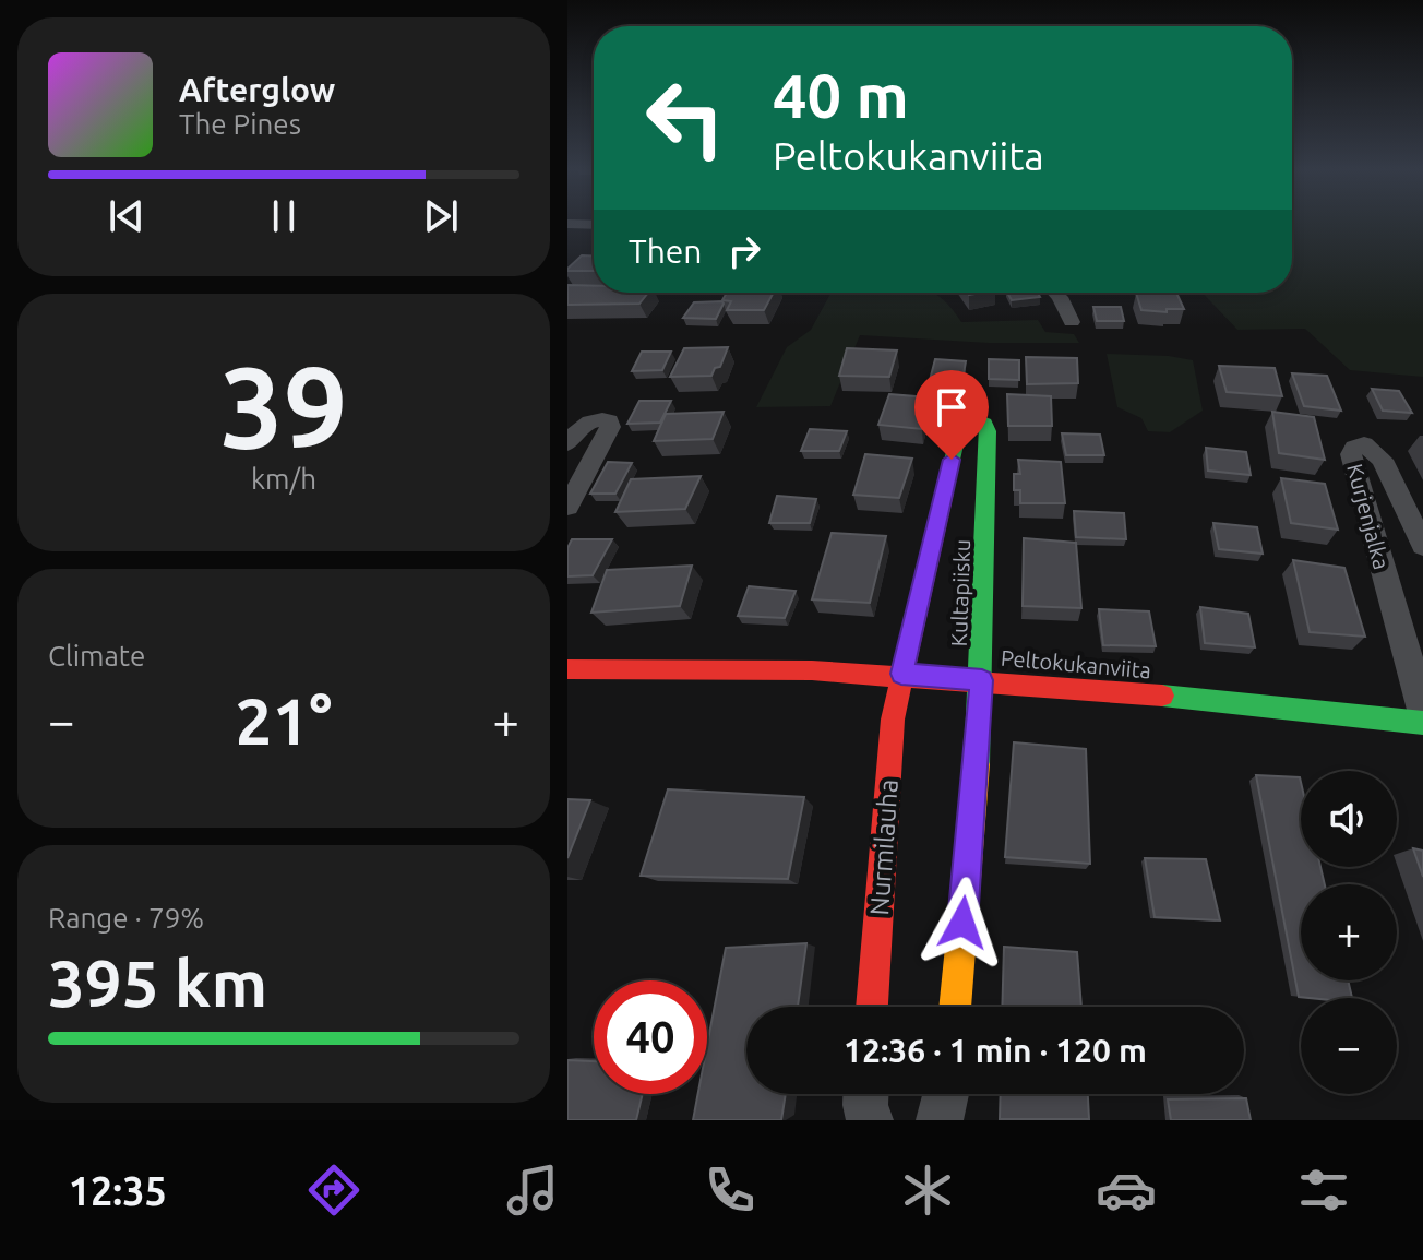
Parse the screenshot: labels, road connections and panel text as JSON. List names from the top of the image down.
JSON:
{
  "streets": {
    "street": [
      "Kurjenjalka",
      "Kultapiisku",
      "Peltokukanviita",
      "Nurmilauha"
    ]
  },
  "crossings": [
    ["Kultapiisku", "Peltokukanviita"],
    ["Kultapiisku", "Nurmilauha"],
    ["Peltokukanviita", "Nurmilauha"]
  ],
  "page": {
    "turn": ["40 m", "Peltokukanviita"],
    "song": ["Afterglow", "The Pines"],
    "then": "Then",
    "tile": [
      ["39", "km/h"],
      "Climate",
      ["Range · 79%", "395 km"]
    ],
    "heat": ["−", "21°", "+"],
    "map_buttons": ["+", "−"],
    "limit": "40",
    "trip": "12:36 · 1 min · 120 m",
    "tabs": "12:35"
  }
}
